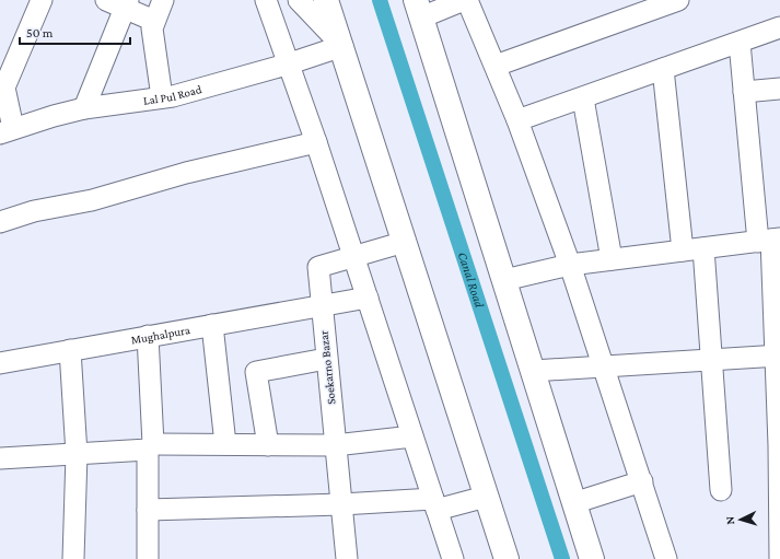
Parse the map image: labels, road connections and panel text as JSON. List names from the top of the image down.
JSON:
{
  "streets": {
    "street": ["Lal Pul Road", "Mughalpura", "Soekarno Bazar"]
  },
  "crossings": [
    ["Mughalpura", "Soekarno Bazar"]
  ],
  "water": ["Canal Road"],
  "scale_bar": "50 m",
  "north": "left"
}
